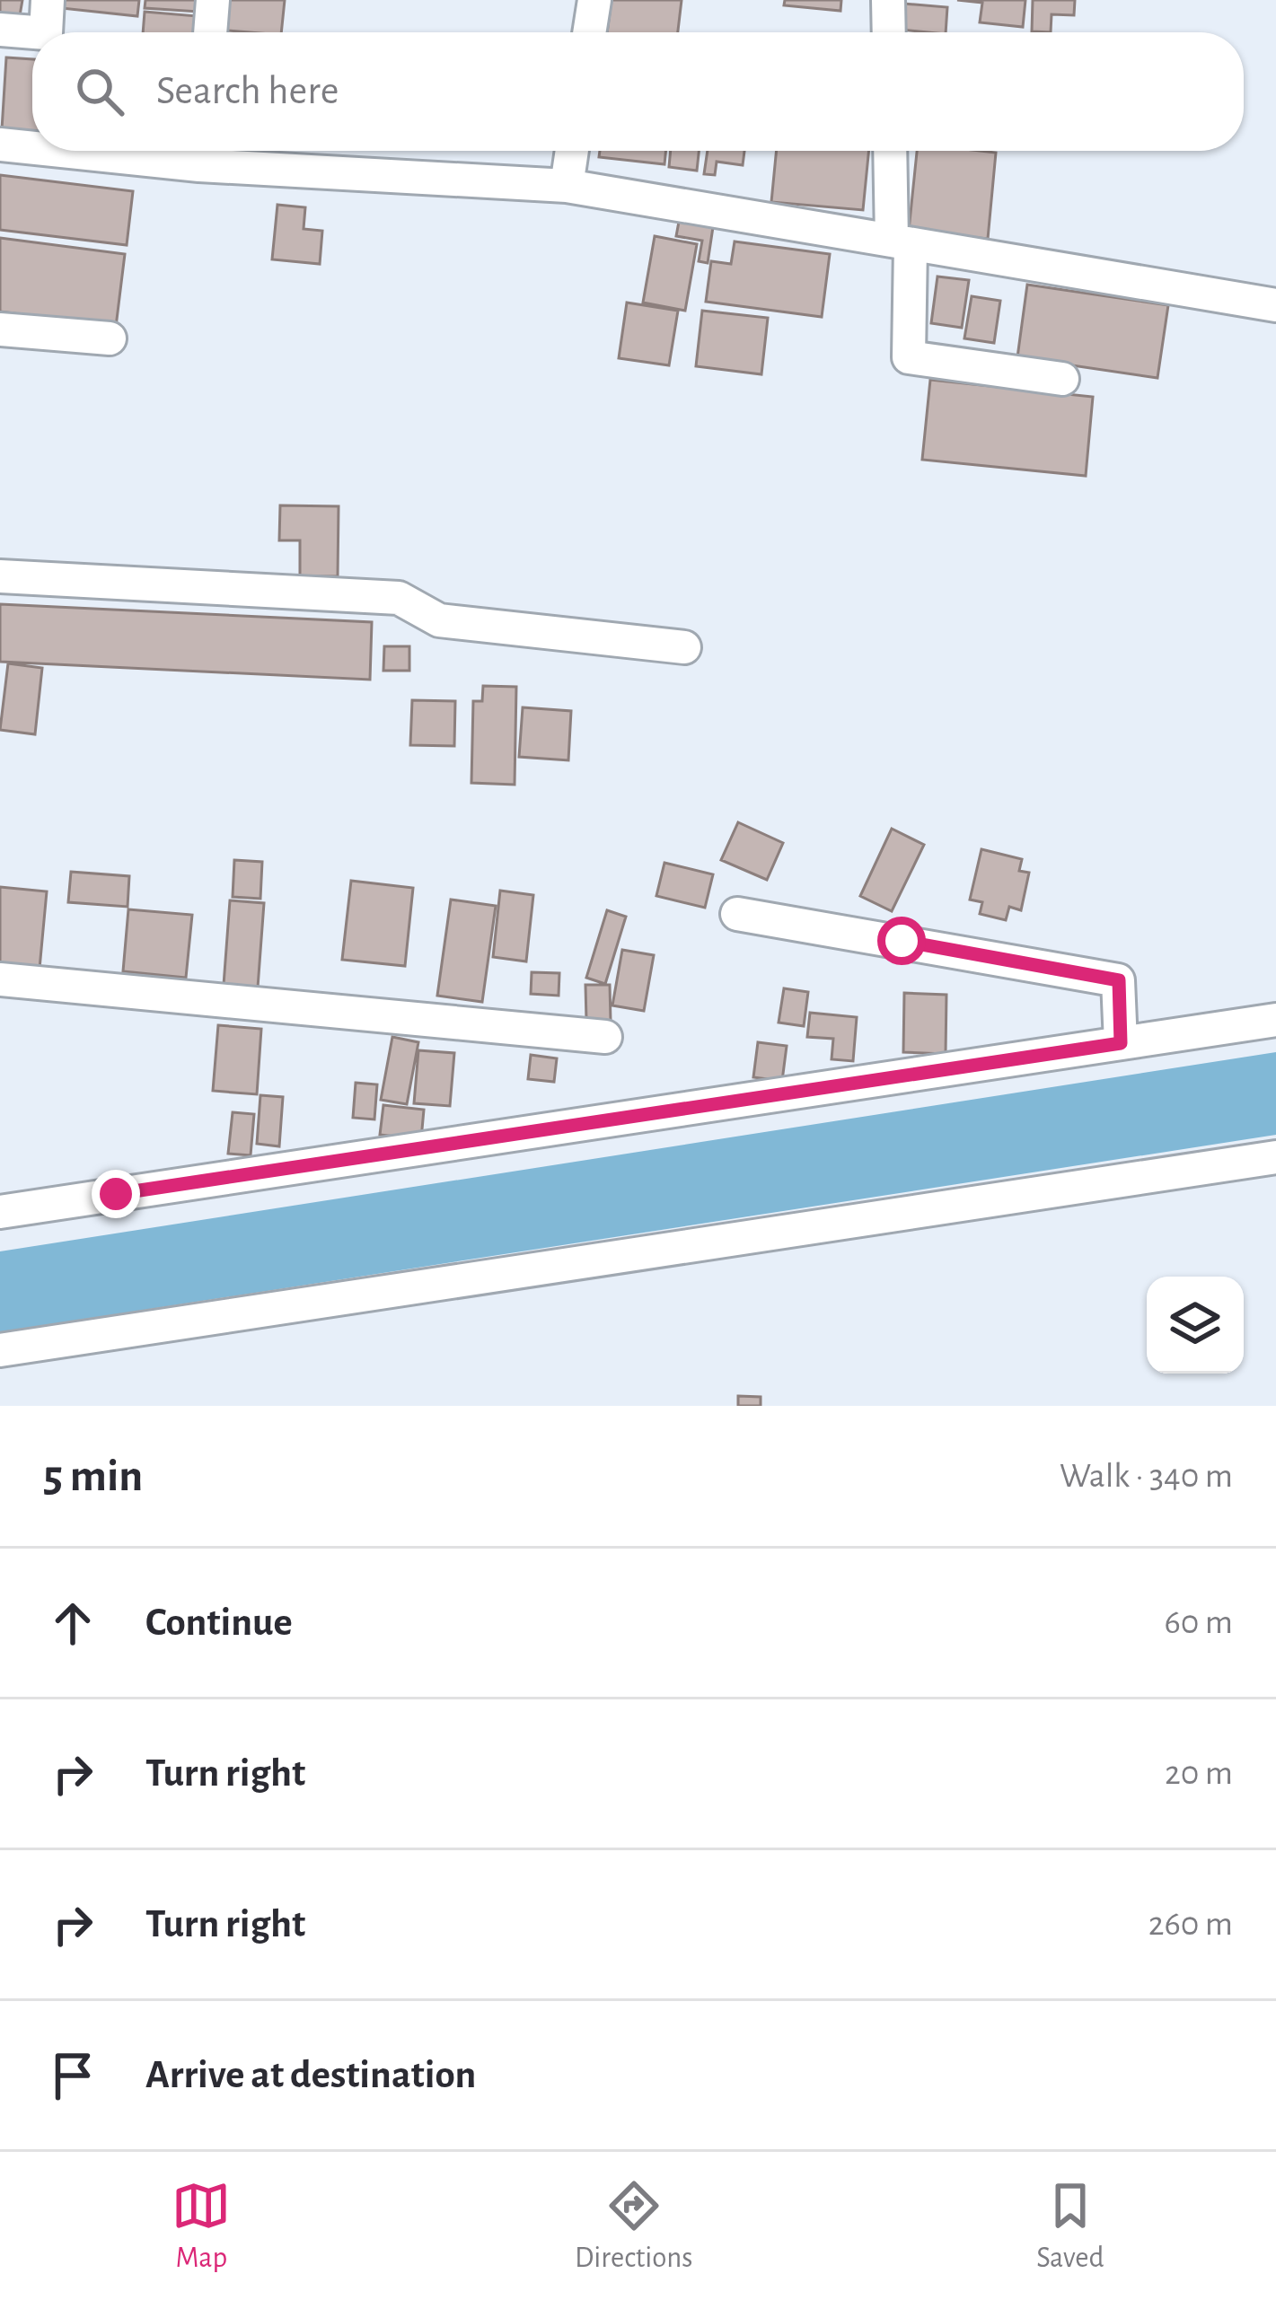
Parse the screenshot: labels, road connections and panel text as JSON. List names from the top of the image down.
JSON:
{
  "page": {
    "search": "Search here",
    "heading": ["5 min", "Walk · 340 m"],
    "list": [
      ["Continue", "60 m"],
      ["Turn right", "20 m"],
      ["Turn right", "260 m"],
      "Arrive at destination"
    ],
    "nav": ["Map", "Directions", "Saved"]
  }
}
